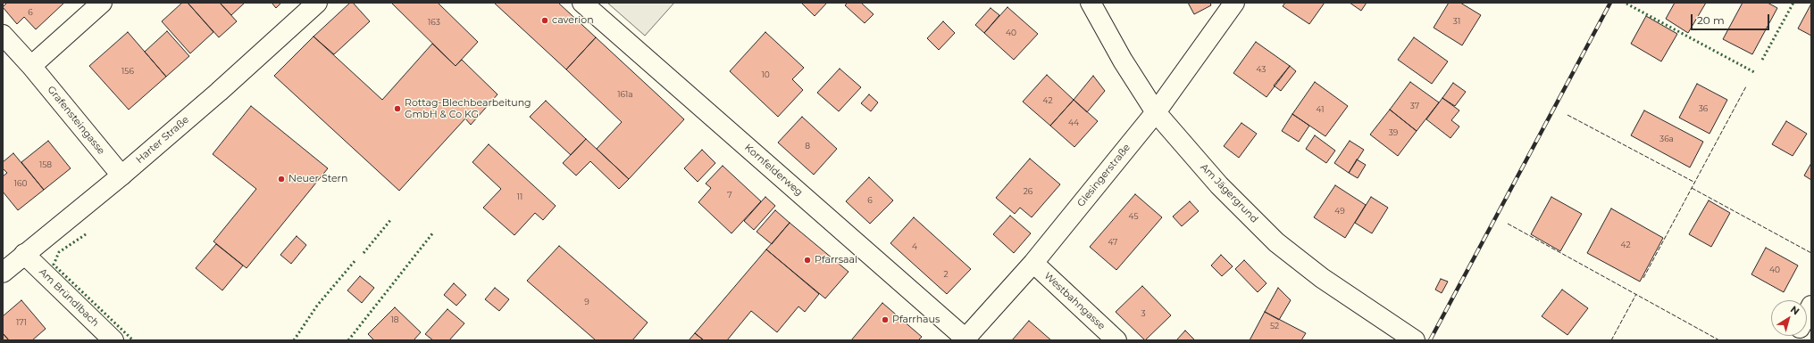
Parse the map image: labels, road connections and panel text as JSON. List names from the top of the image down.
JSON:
{
  "streets": {
    "street": [
      "Grafensteingasse",
      "Harter Straße",
      "Kornfelderweg",
      "Glesingerstraße",
      "Am Jägergrund",
      "Am Bründlbach",
      "Westbahngasse"
    ]
  },
  "crossings": [
    ["Grafensteingasse", "Harter Straße"],
    ["Harter Straße", "Am Bründlbach"],
    ["Kornfelderweg", "Glesingerstraße"],
    ["Glesingerstraße", "Am Jägergrund"],
    ["Glesingerstraße", "Westbahngasse"]
  ],
  "places": [
    "caverion",
    "Rottag-Blechbearbeitung GmbH & Co KG",
    "Neuer Stern",
    "Pfarrsaal",
    "Pfarrhaus"
  ],
  "house_numbers": [
    "6",
    "31",
    "163",
    "40",
    "43",
    "156",
    "10",
    "161a",
    "42",
    "37",
    "36",
    "41",
    "44",
    "39",
    "36a",
    "8",
    "158",
    "160",
    "26",
    "7",
    "11",
    "6",
    "49",
    "45",
    "47",
    "42",
    "4",
    "40",
    "2",
    "9",
    "3",
    "18",
    "171",
    "52"
  ],
  "scale_bar": "20 m",
  "north": "top right"
}
